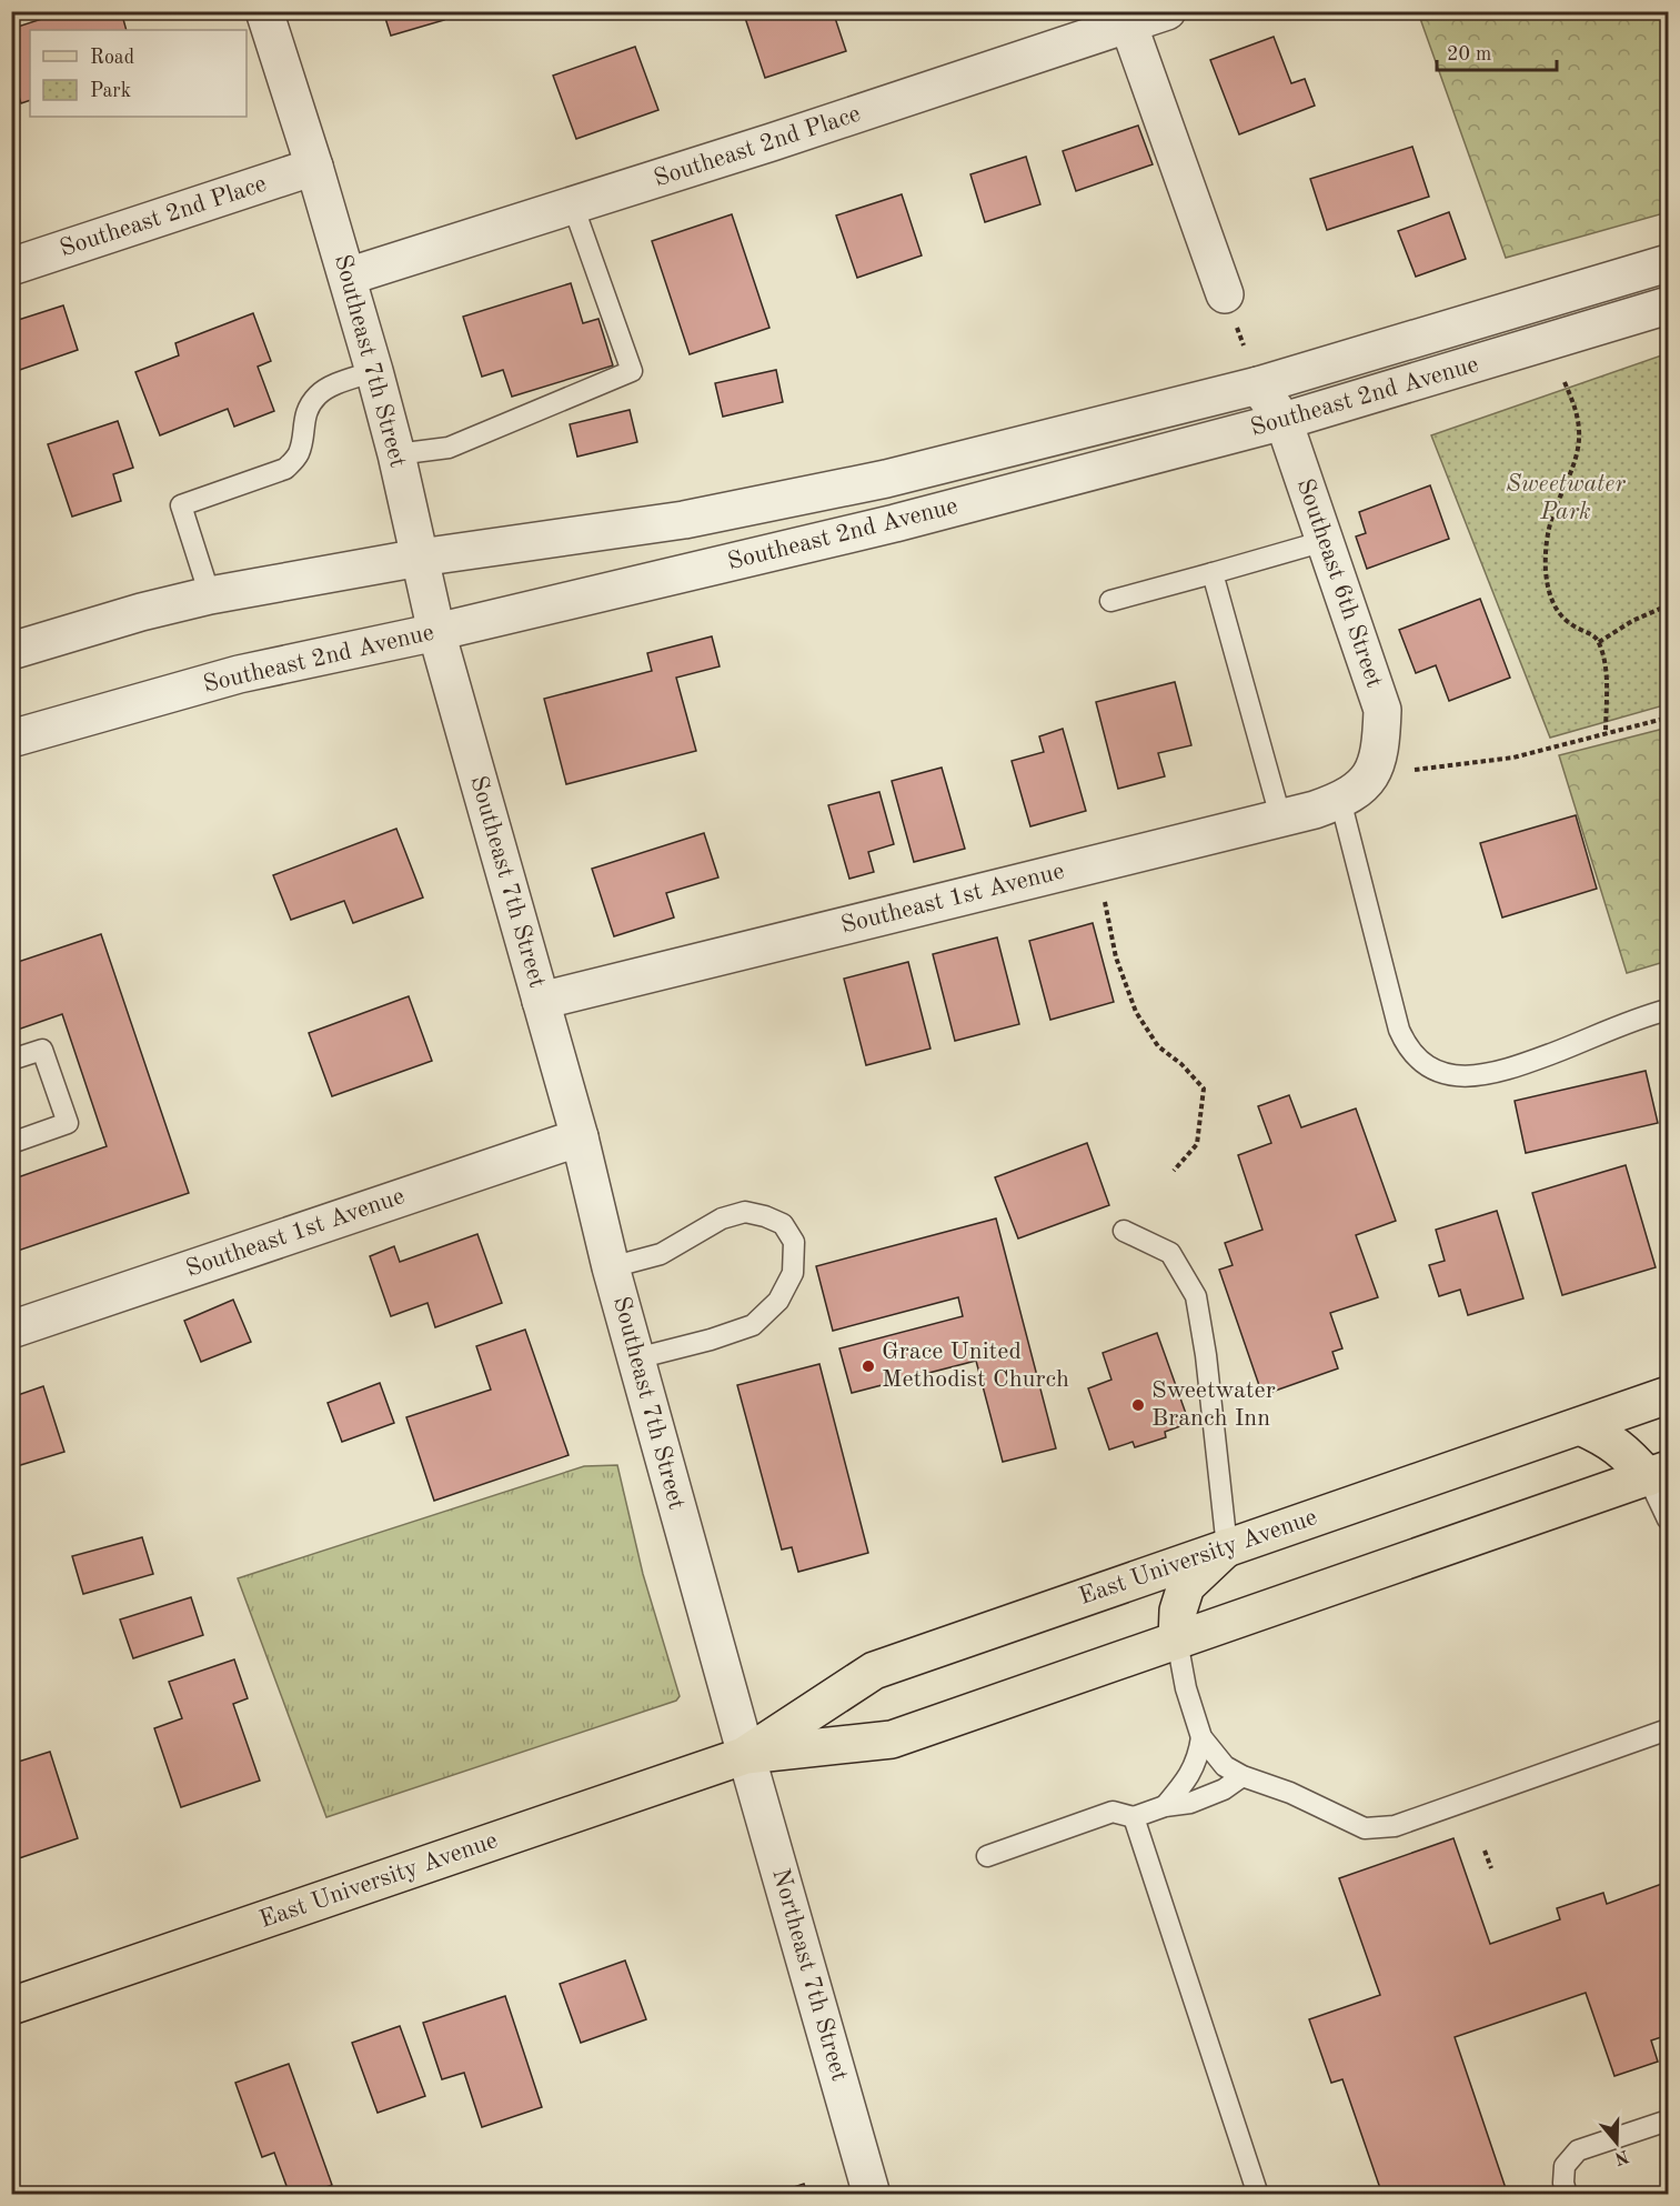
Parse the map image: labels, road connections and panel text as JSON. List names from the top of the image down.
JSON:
{
  "streets": {
    "main road": ["East University Avenue"],
    "street": [
      "Southeast 2nd Place",
      "Southeast 7th Street",
      "Southeast 2nd Avenue",
      "Southeast 6th Street",
      "Southeast 1st Avenue",
      "Northeast 7th Street"
    ]
  },
  "crossings": [
    ["Southeast 2nd Place", "Southeast 7th Street"],
    ["Southeast 7th Street", "Southeast 2nd Avenue"],
    ["Southeast 7th Street", "Southeast 1st Avenue"],
    ["Southeast 7th Street", "East University Avenue"],
    ["Southeast 7th Street", "Northeast 7th Street"],
    ["Southeast 2nd Avenue", "Southeast 6th Street"],
    ["Southeast 6th Street", "Southeast 1st Avenue"],
    ["East University Avenue", "Northeast 7th Street"]
  ],
  "parks": ["Sweetwater Park"],
  "places": ["Grace United Methodist Church", "Sweetwater Branch Inn"],
  "legend": ["Road", "Park"],
  "scale_bar": "20 m",
  "north": "bottom"
}
